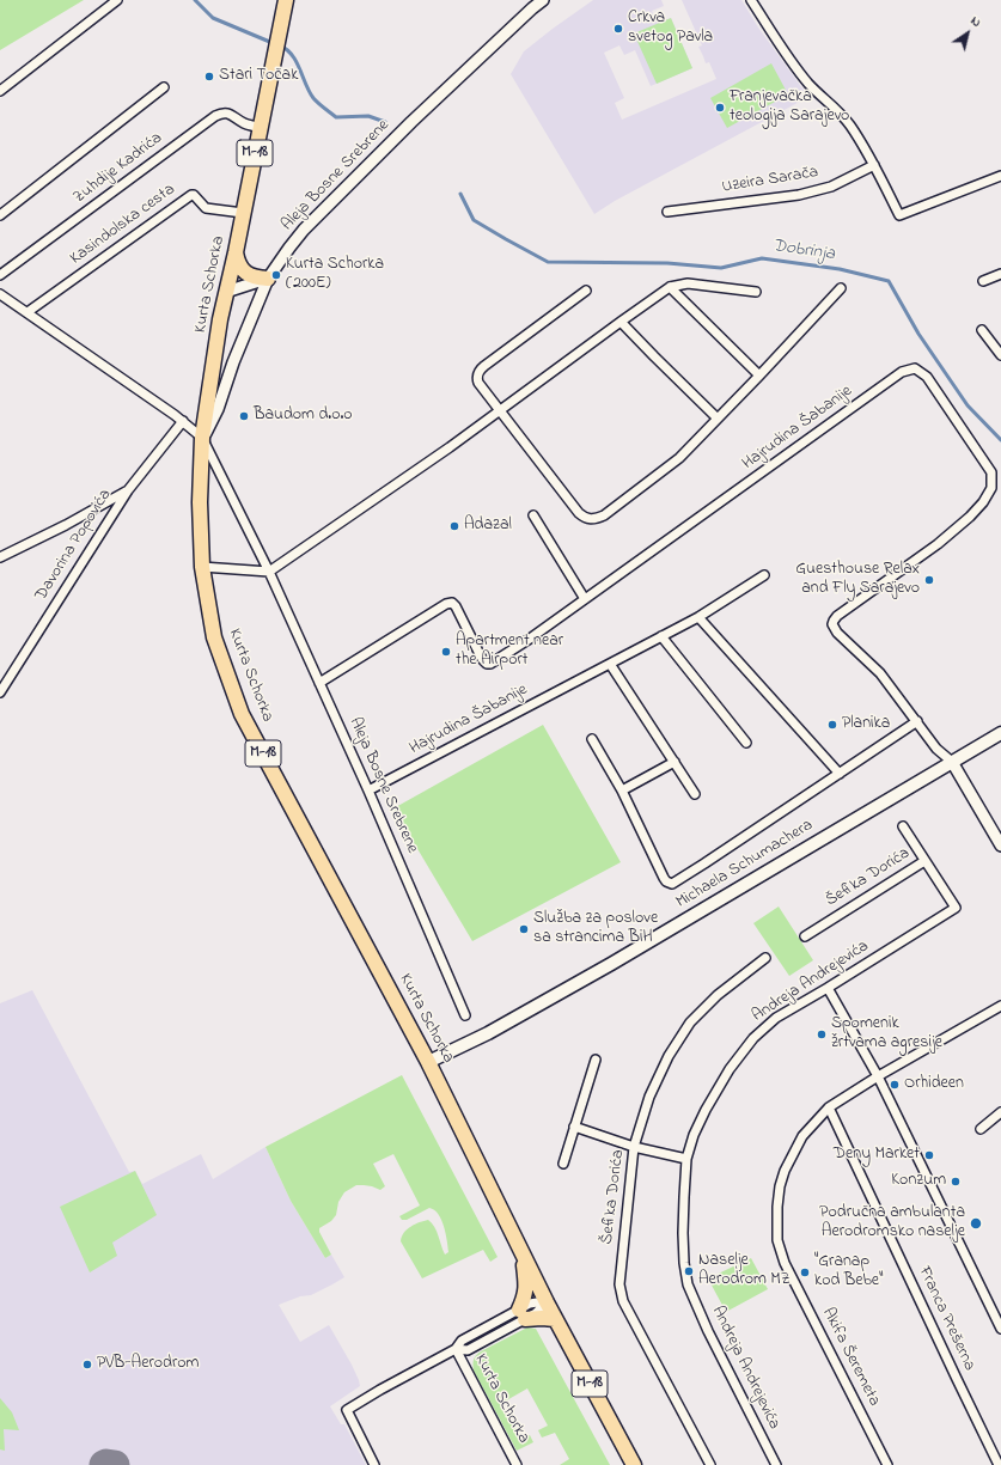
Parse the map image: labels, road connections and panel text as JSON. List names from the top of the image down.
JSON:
{
  "streets": {
    "main road": ["M-18", "Kurta Schorka", "Michaela Schumachera"],
    "street": [
      "Zuhdije Kadrića",
      "Aleja Bosne Srebrene",
      "Uzeira Sarača",
      "Kasindolska cesta",
      "Hajrudina Šabanije",
      "Davorina Popovića",
      "Šefika Dorića",
      "Andreja Andrejevića",
      "Franca Prešerna",
      "Akifa Šeremeta"
    ]
  },
  "crossings": [
    ["Zuhdije Kadrića", "Kurta Schorka"],
    ["Aleja Bosne Srebrene", "Kurta Schorka"],
    ["Aleja Bosne Srebrene", "Hajrudina Šabanije"],
    ["Kasindolska cesta", "Kurta Schorka"],
    ["Kurta Schorka", "Michaela Schumachera"],
    ["Šefika Dorića", "Andreja Andrejevića"],
    ["Franca Prešerna", "Akifa Šeremeta"]
  ],
  "water": ["Dobrinja"],
  "places": [
    "Crkva svetog Pavla",
    "Stari Točak",
    "Franjevačka teologija Sarajevo",
    "Kurta Schorka (200E)",
    "Baudom d.o.o",
    "Adazal",
    "Guesthouse Relax and Fly Sarajevo",
    "Apartment near the Airport",
    "Planika",
    "Služba za poslove sa strancima BiH",
    "Spomenik žrtvama agresije",
    "Orhideen",
    "Deny Market",
    "Konzum",
    "Područna ambulanta Aerodromsko naselje",
    "Naselje Aerodrom MZ",
    "\"Granap kod Bebe\"",
    "PVB-Aerodrom"
  ],
  "north": "top right"
}
